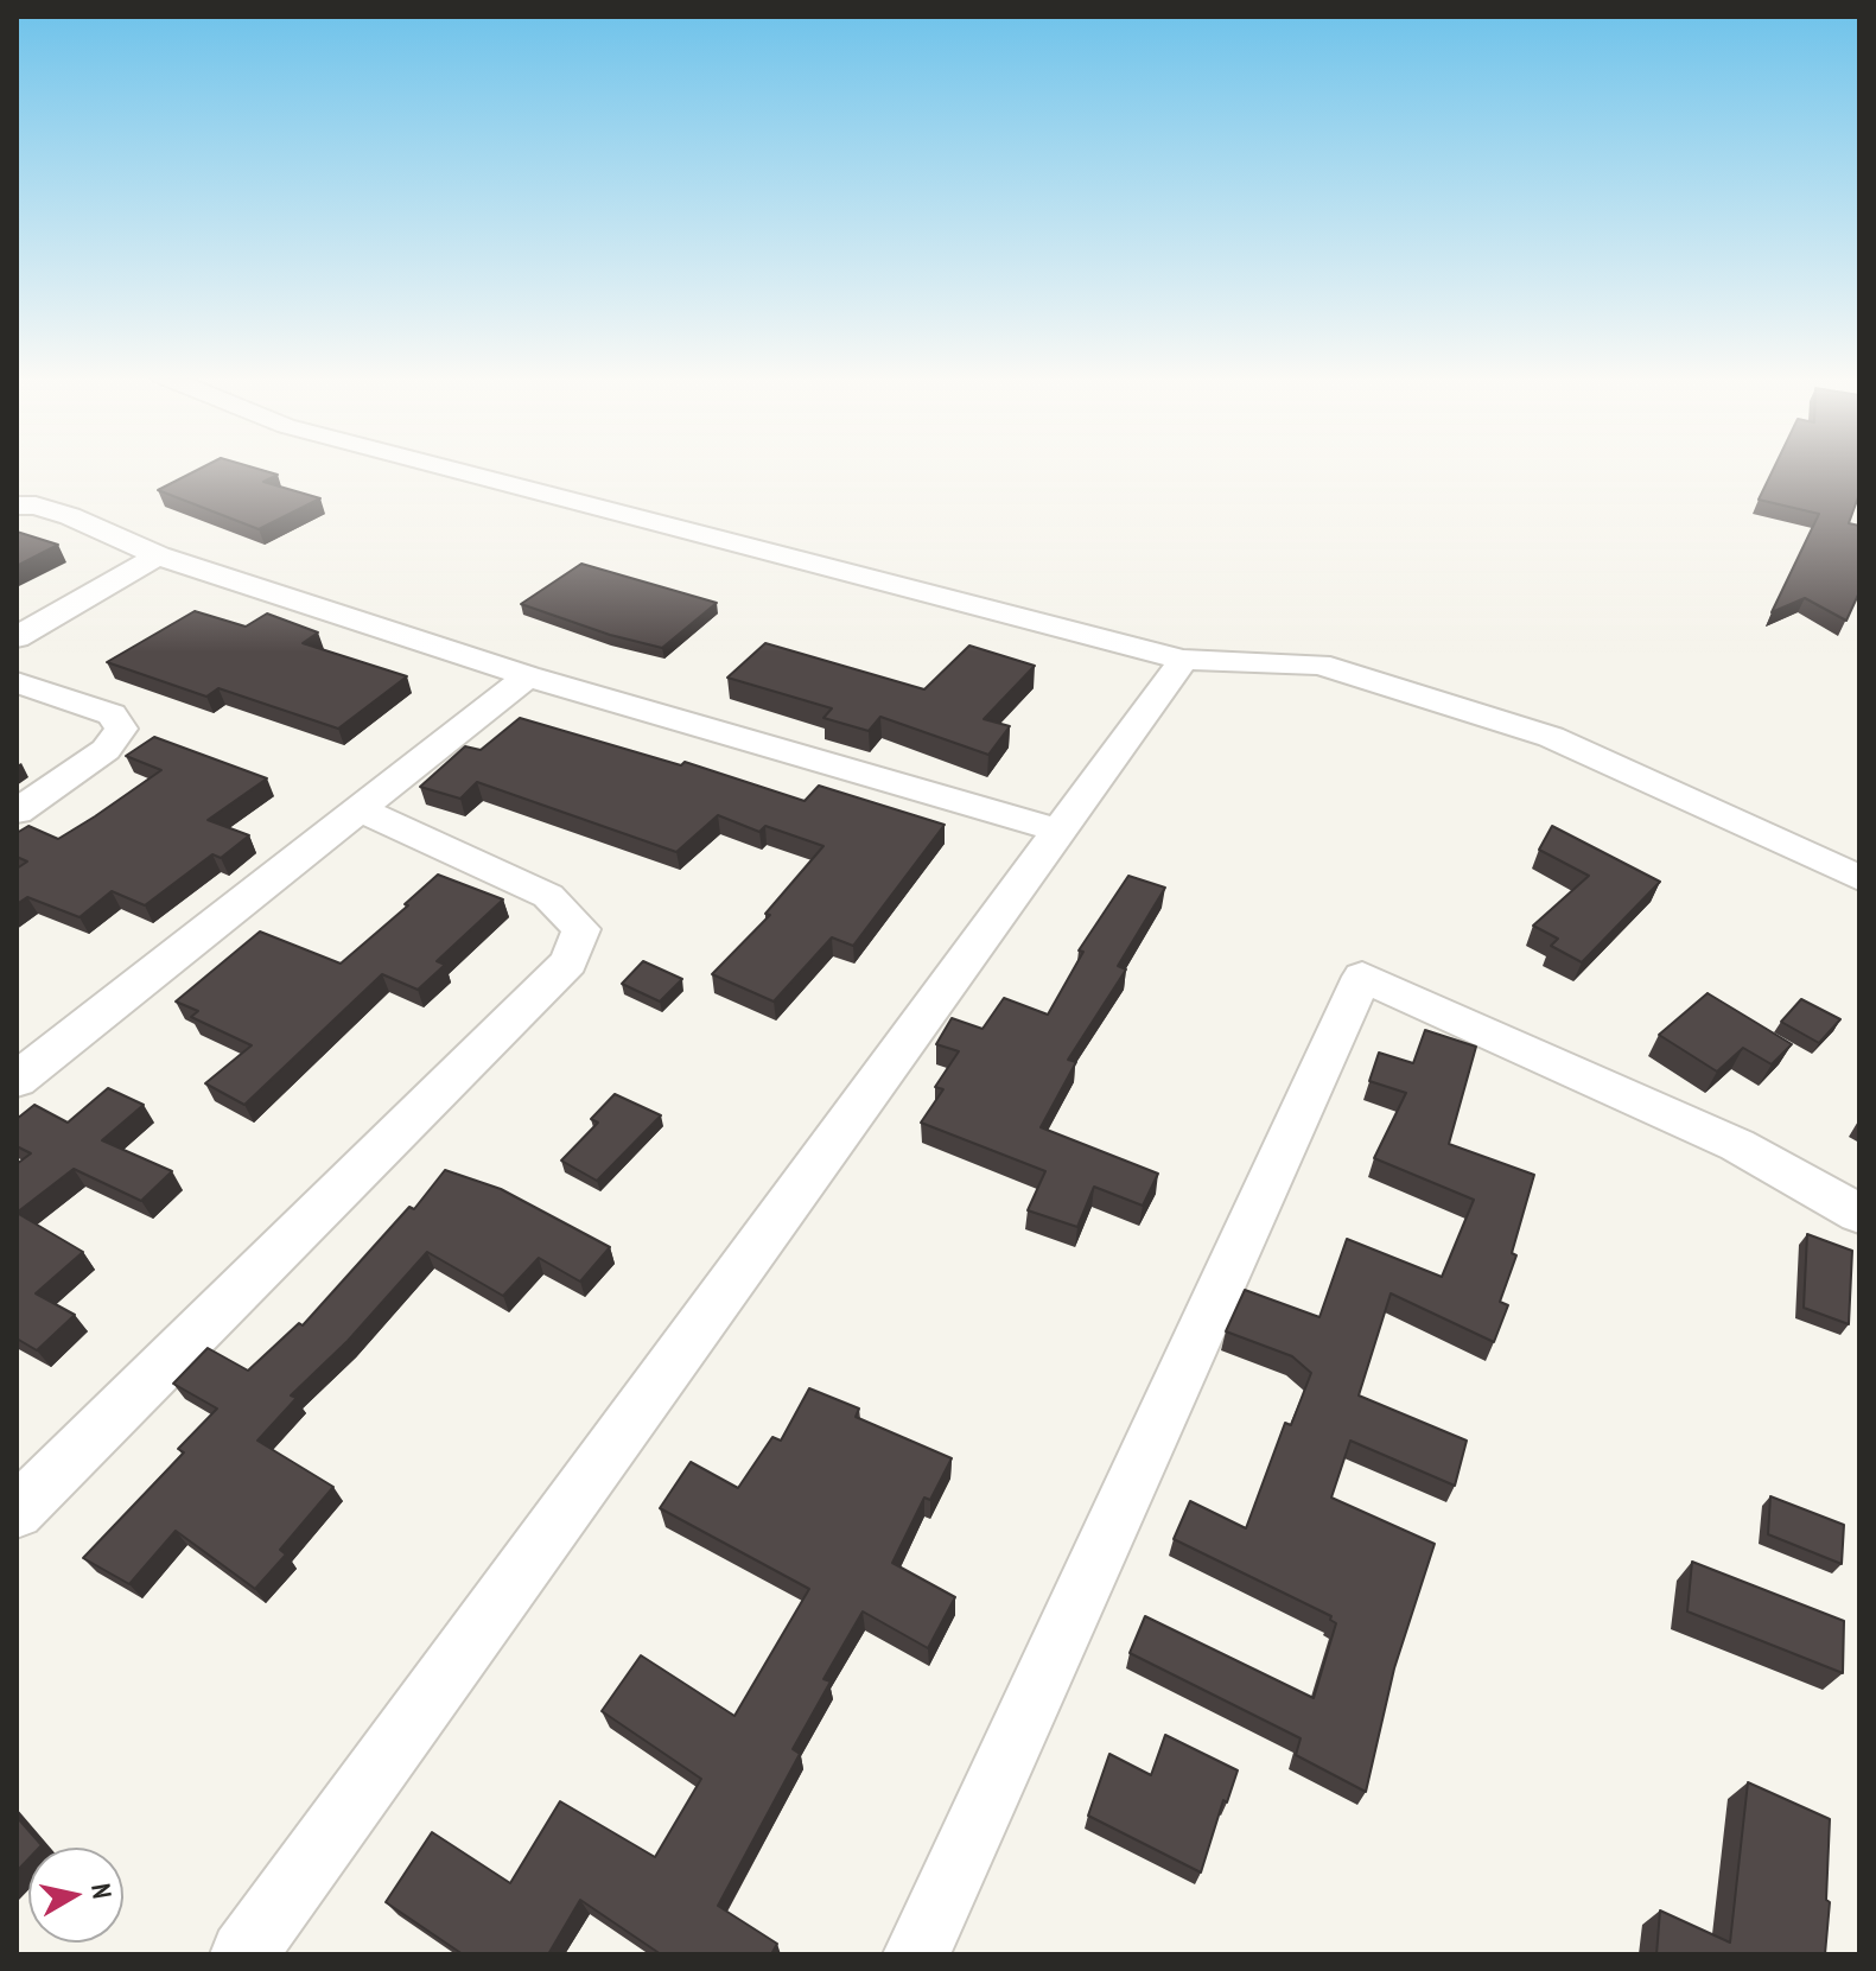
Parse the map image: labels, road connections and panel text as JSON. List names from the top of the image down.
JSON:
{
  "north": "right"
}
